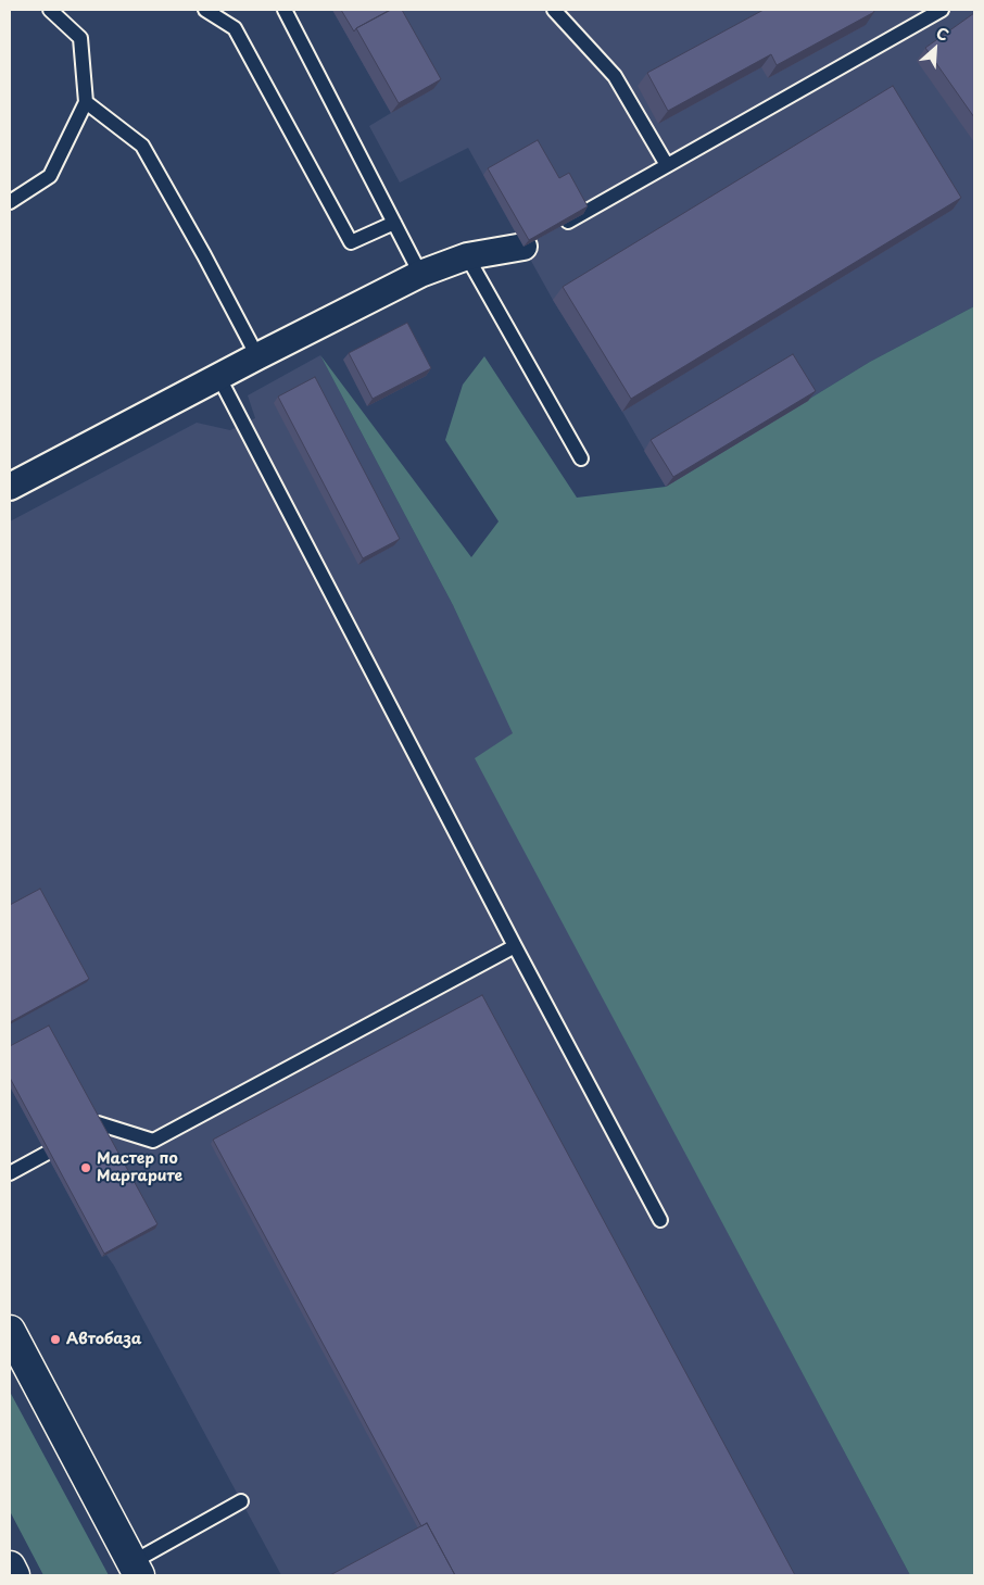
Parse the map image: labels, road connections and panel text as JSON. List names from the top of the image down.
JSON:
{
  "places": ["Мастер по Маргарите", "Автобаза"],
  "north": "top right"
}
